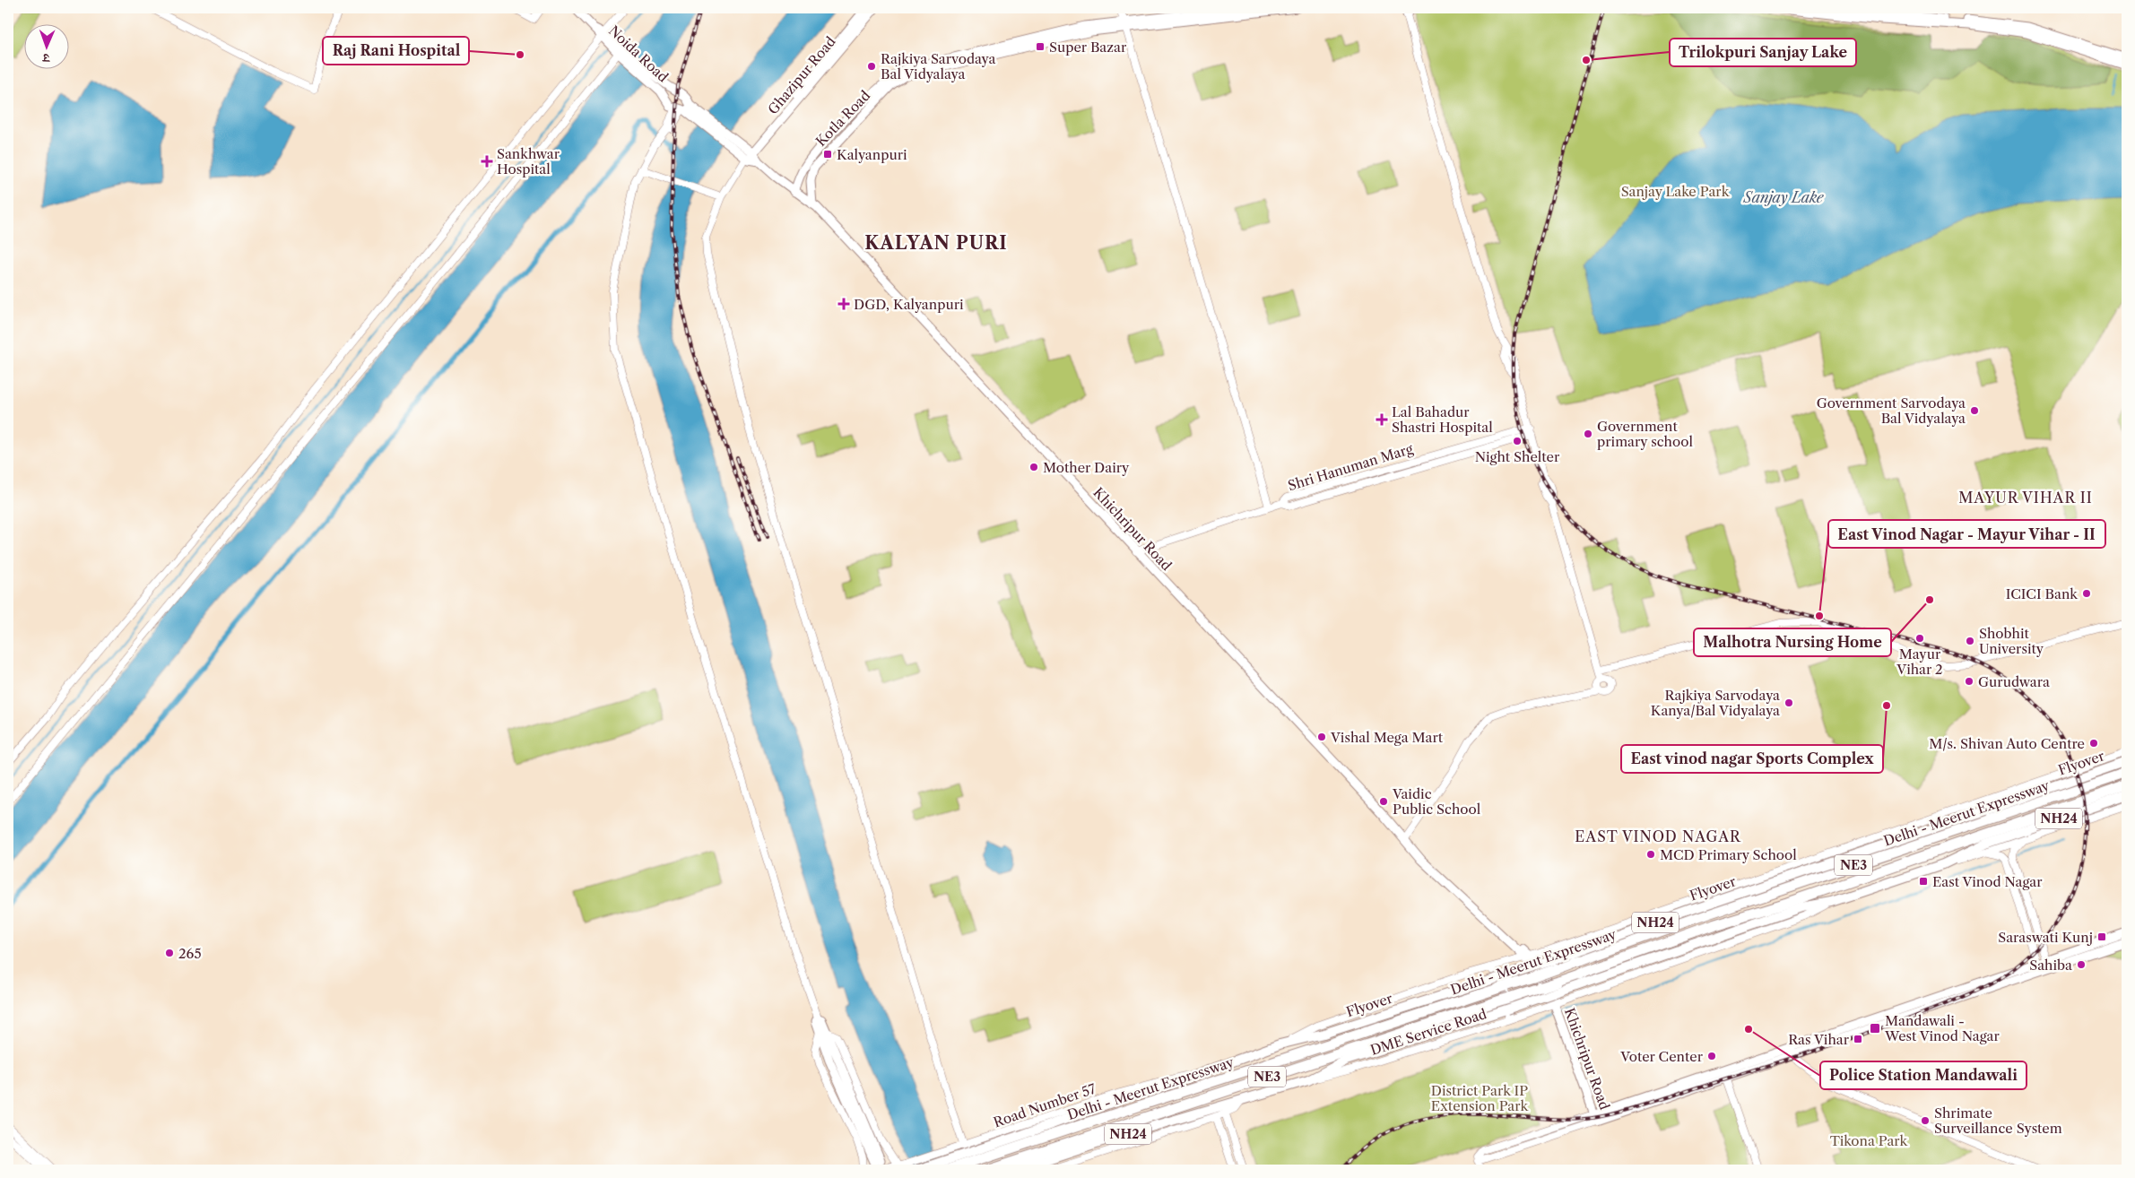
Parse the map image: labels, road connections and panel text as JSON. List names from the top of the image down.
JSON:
{
  "streets": {
    "highway": [
      "Flyover",
      "Delhi - Meerut Expressway",
      "NH24",
      "NE3"
    ],
    "main road": [
      "Noida Road",
      "Ghazipur Road",
      "Kotla Road",
      "Khichripur Road"
    ],
    "street": ["Shri Hanuman Marg", "DME Service Road", "Road Number 57"]
  },
  "crossings": [
    ["Noida Road", "Khichripur Road"],
    ["Ghazipur Road", "Khichripur Road"],
    ["Kotla Road", "Khichripur Road"],
    ["Shri Hanuman Marg", "Khichripur Road"],
    ["Khichripur Road", "DME Service Road"],
    ["Flyover", "Delhi - Meerut Expressway"],
    ["Flyover", "Road Number 57"],
    ["Delhi - Meerut Expressway", "NH24"],
    ["NH24", "DME Service Road"]
  ],
  "districts": ["KALYAN PURI", "MAYUR VIHAR II", "EAST VINOD NAGAR"],
  "water": ["Sanjay Lake"],
  "parks": ["Sanjay Lake Park", "District Park IP Extension Park", "Tikona Park"],
  "places": {
    "transit": [
      "Super Bazar",
      "Kalyanpuri",
      "East Vinod Nagar",
      "Saraswati Kunj",
      "Mandawali - West Vinod Nagar",
      "Ras Vihar"
    ],
    "other": [
      "Raj Rani Hospital",
      "Trilokpuri Sanjay Lake",
      "Rajkiya Sarvodaya Bal Vidyalaya",
      "Government Sarvodaya Bal Vidyalaya",
      "Government primary school",
      "Night Shelter",
      "Mother Dairy",
      "ICICI Bank",
      "Malhotra Nursing Home",
      "East Vinod Nagar - Mayur Vihar - II",
      "Mayur Vihar 2",
      "Shobhit University",
      "Gurudwara",
      "Rajkiya Sarvodaya Kanya/Bal Vidyalaya",
      "East vinod nagar Sports Complex",
      "Vishal Mega Mart",
      "M/s. Shivan Auto Centre",
      "Vaidic Public School",
      "MCD Primary School",
      "265",
      "Sahiba",
      "Police Station Mandawali",
      "Voter Center",
      "Shrimate Surveillance System"
    ],
    "health": ["Sankhwar Hospital", "DGD, Kalyanpuri", "Lal Bahadur Shastri Hospital"]
  },
  "north": "bottom"
}
